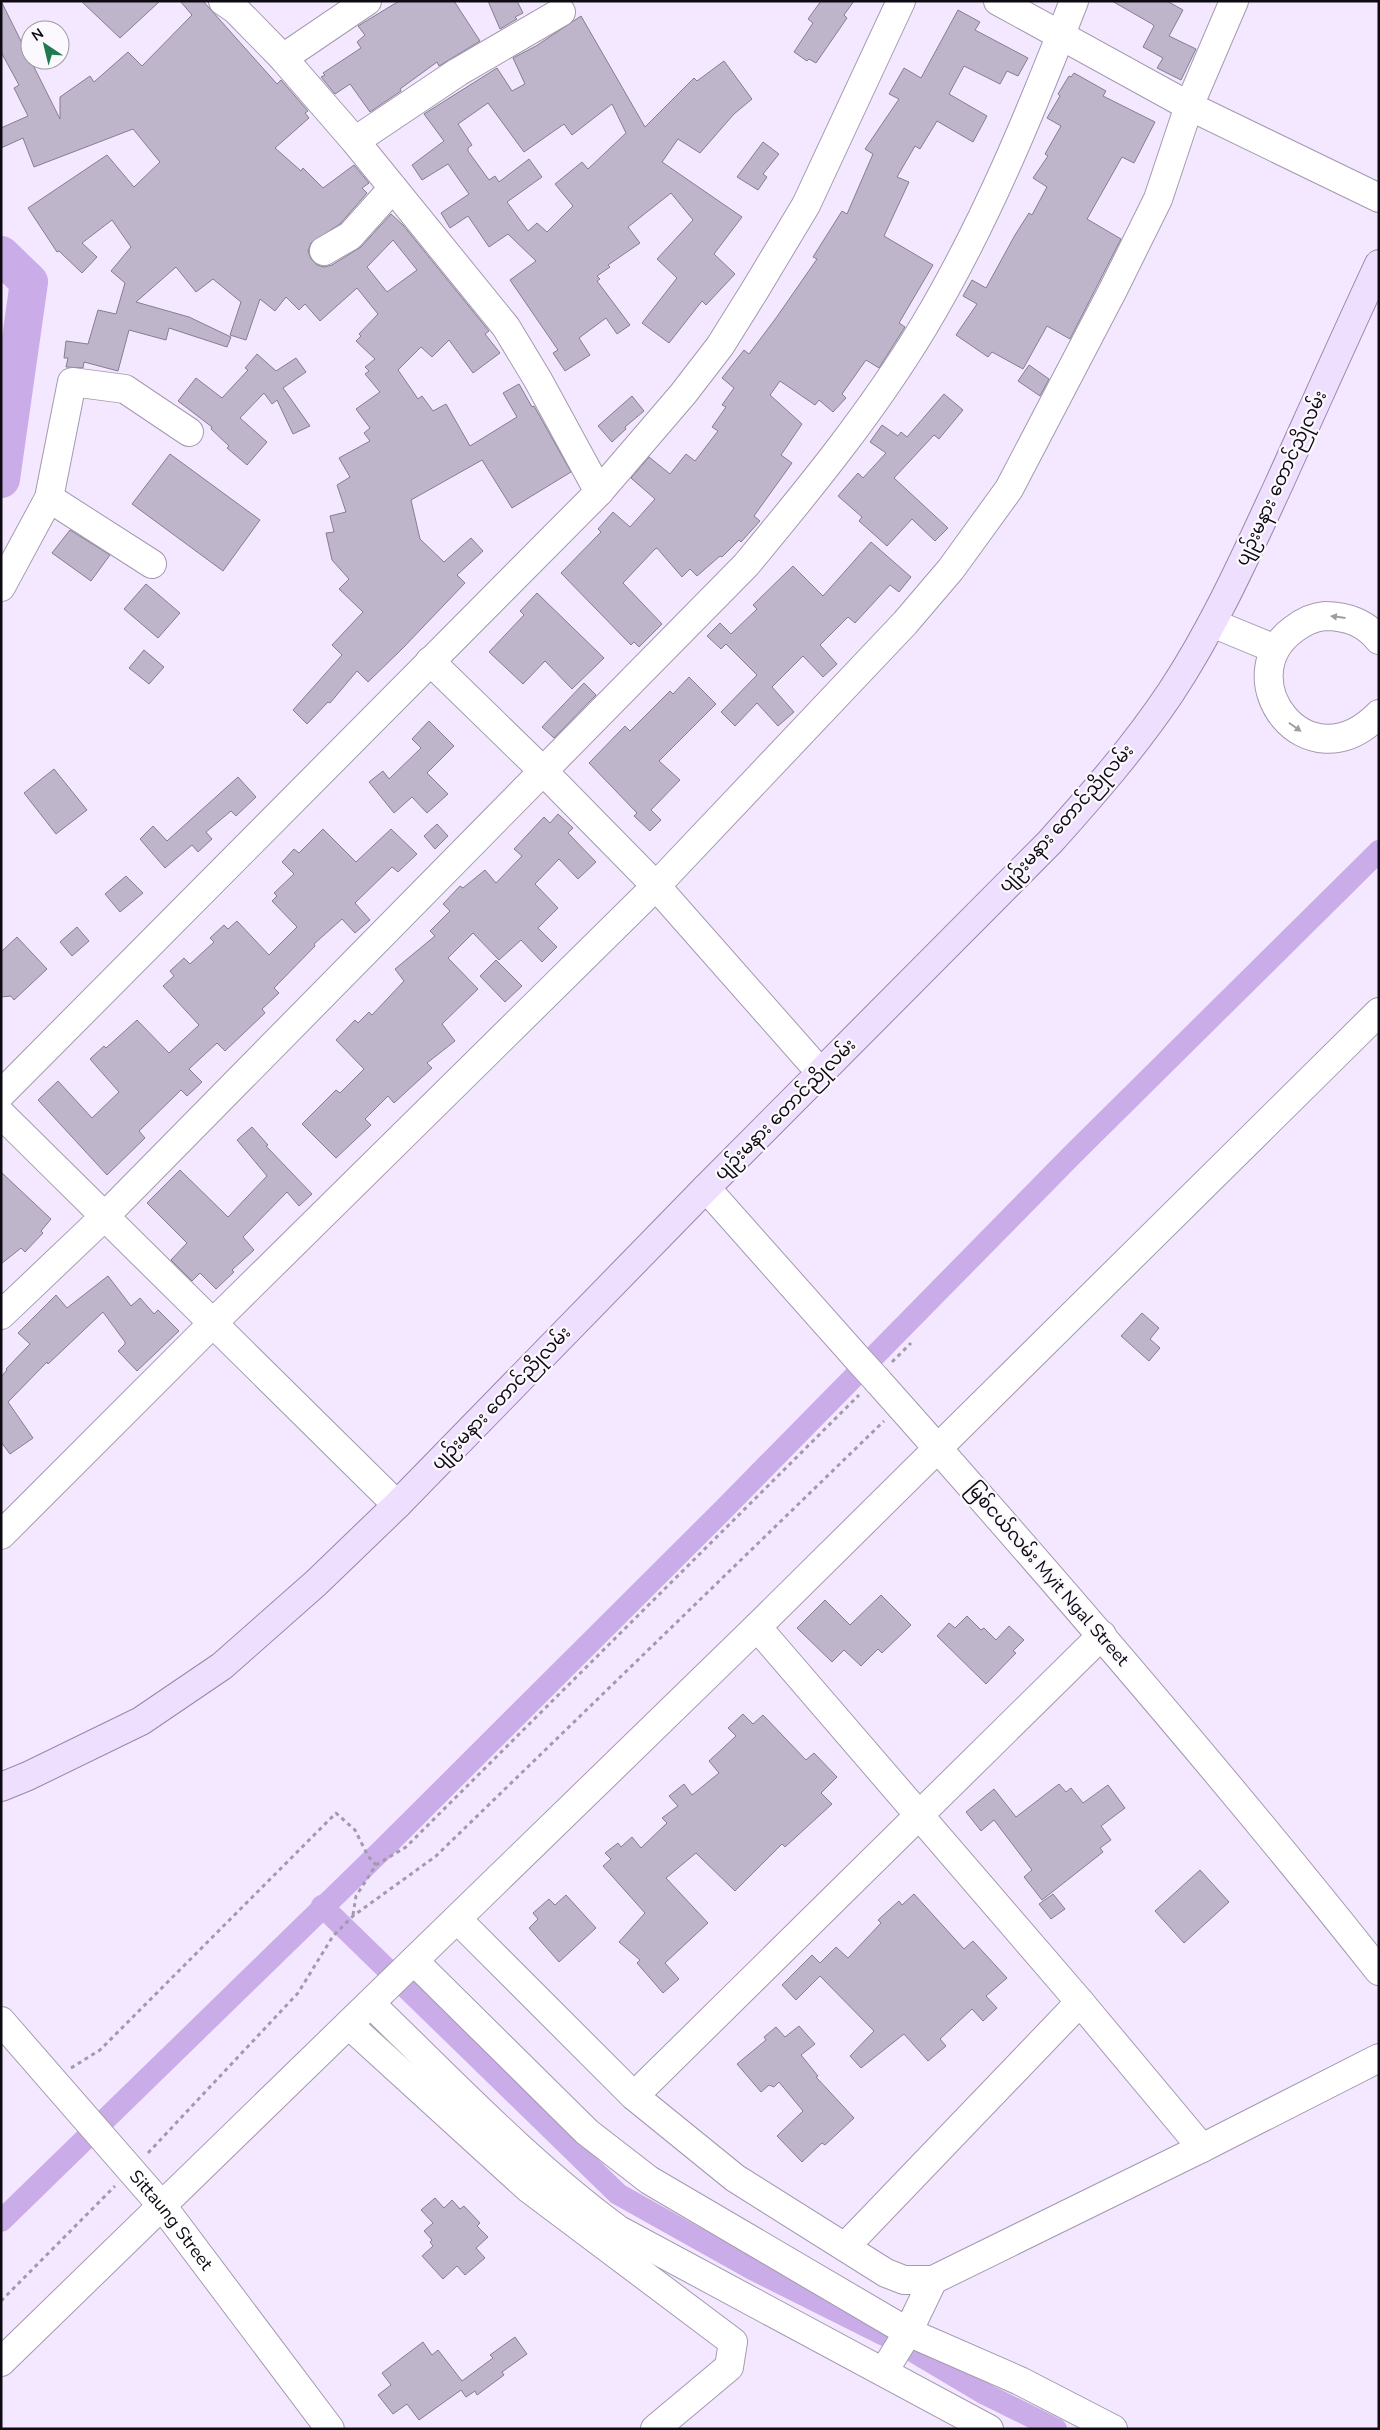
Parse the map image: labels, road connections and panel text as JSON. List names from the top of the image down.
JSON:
{
  "streets": {
    "main road": ["ပျဉ်းမနား တောင်ညိုလမ်း"],
    "street": ["မြစ်ငယ်လမ်း Myit Ngal Street", "Sittaung Street"]
  },
  "crossings": [
    ["ပျဉ်းမနား တောင်ညိုလမ်း", "မြစ်ငယ်လမ်း Myit Ngal Street"]
  ],
  "north": "top left"
}
